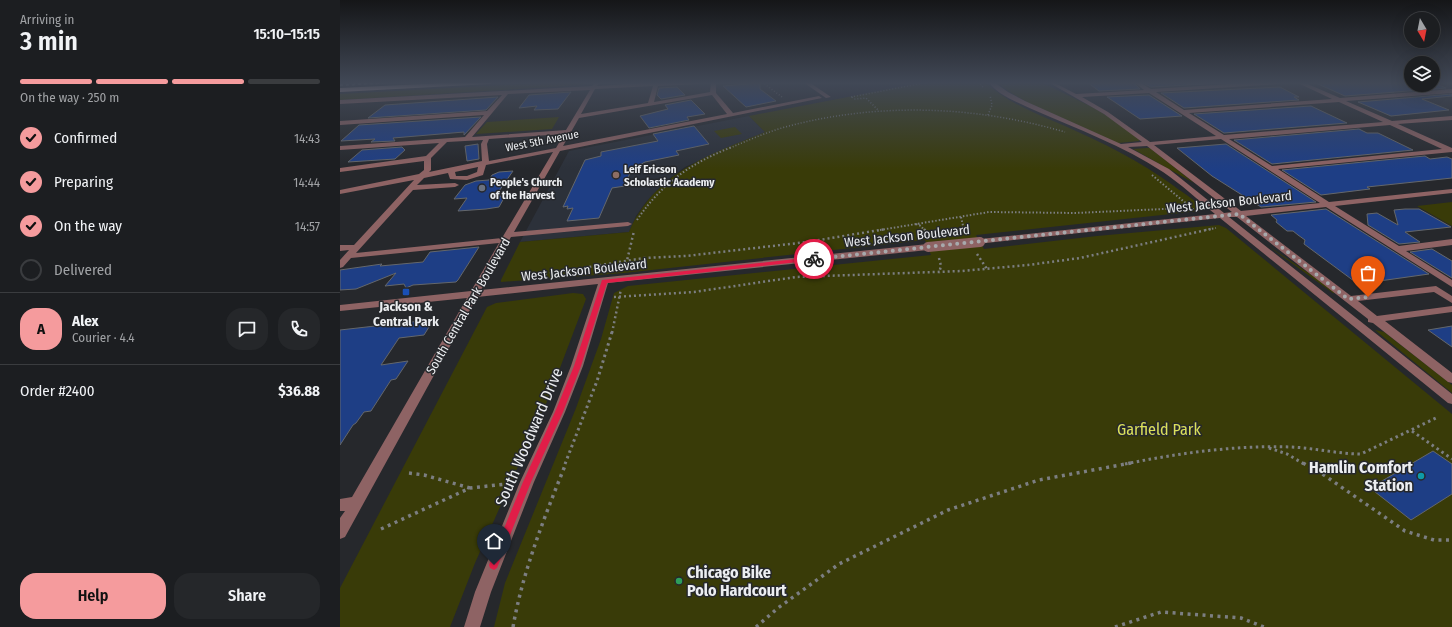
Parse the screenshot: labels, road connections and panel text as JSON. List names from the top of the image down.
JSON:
{
  "streets": {
    "street": [
      "West 5th Avenue",
      "West Jackson Boulevard",
      "South Central Park Boulevard",
      "South Woodward Drive"
    ]
  },
  "crossings": [
    ["West 5th Avenue", "South Central Park Boulevard"],
    ["West Jackson Boulevard", "South Central Park Boulevard"],
    ["West Jackson Boulevard", "South Woodward Drive"]
  ],
  "parks": ["Garfield Park"],
  "places": {
    "other": [
      "Leif Ericson Scholastic Academy",
      "People's Church of the Harvest",
      "Hamlin Comfort Station",
      "Chicago Bike Polo Hardcourt"
    ],
    "transit": ["Jackson & Central Park"]
  },
  "north": "bottom",
  "page": {
    "heading": ["3 min", "Arriving in", "15:10–15:15"],
    "panel": [
      "Alex",
      "Courier · 4.4",
      "Order #2400",
      "$36.88"
    ],
    "bar": "On the way · 250 m",
    "list": [
      ["Confirmed", "14:43"],
      ["Preparing", "14:44"],
      ["On the way", "14:57"],
      "Delivered"
    ],
    "round": "A",
    "buttons": ["Help", "Share"]
  }
}
